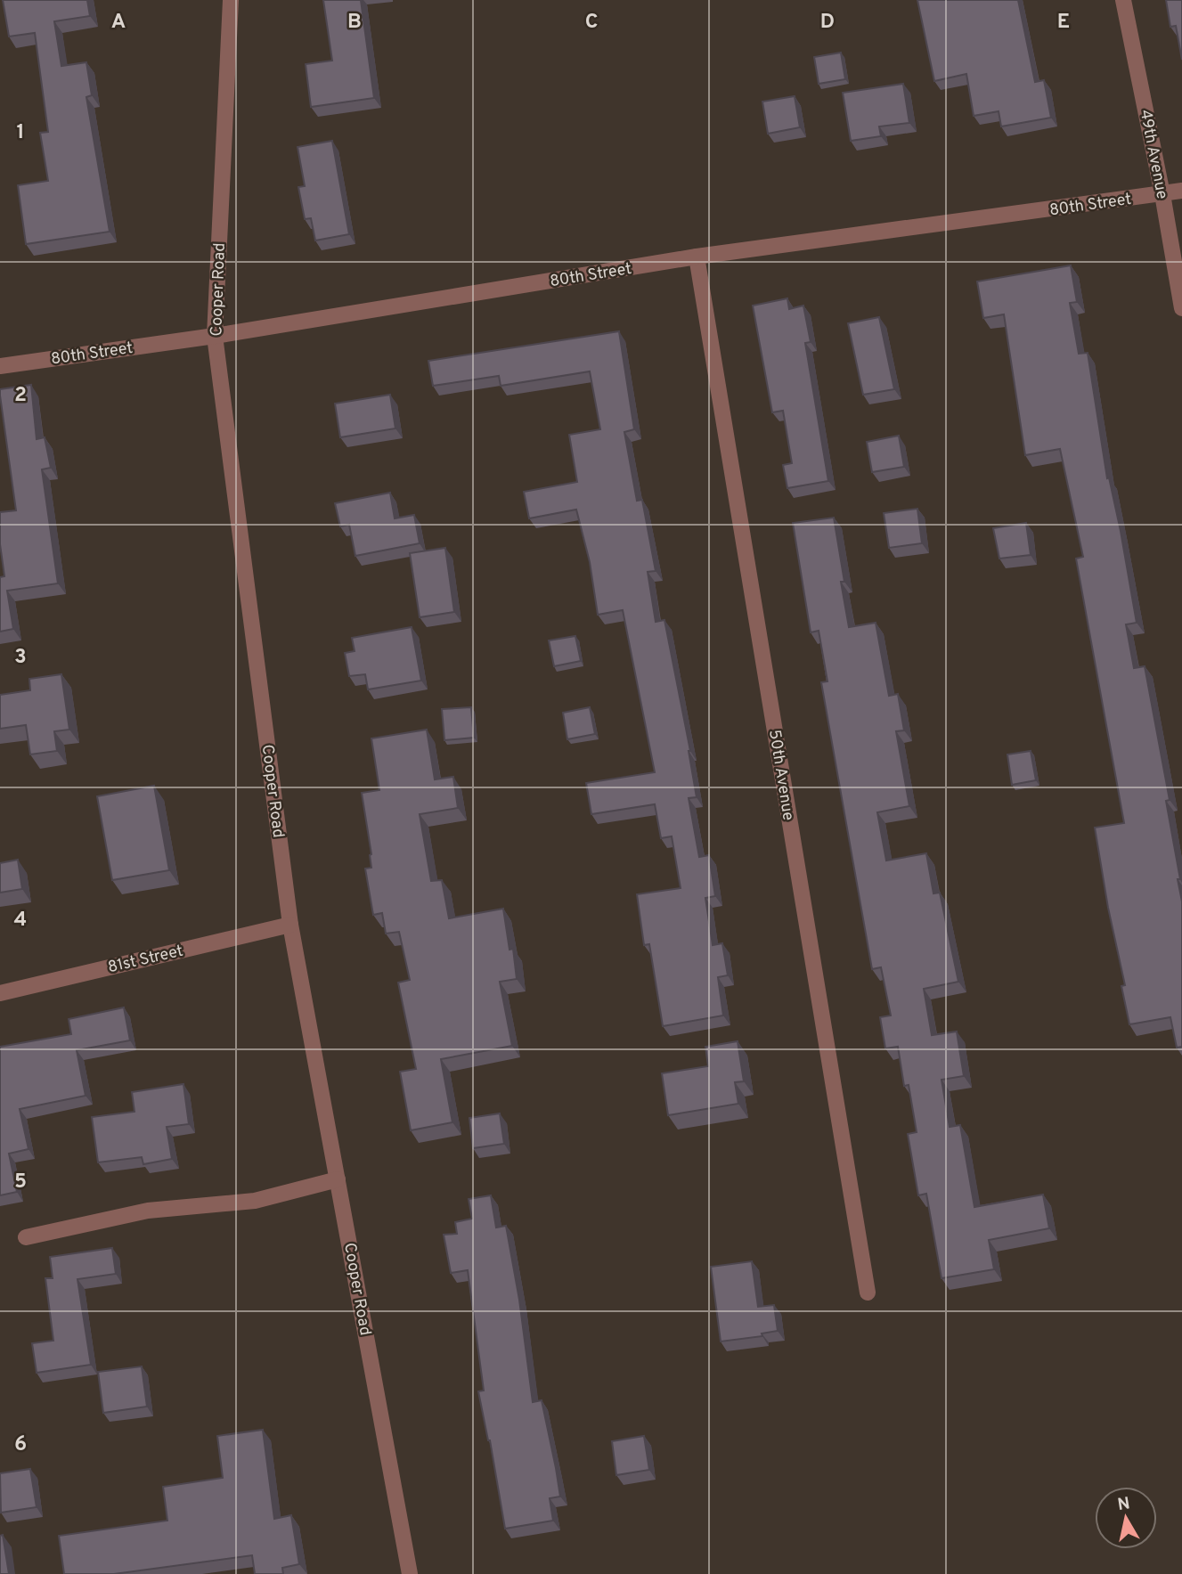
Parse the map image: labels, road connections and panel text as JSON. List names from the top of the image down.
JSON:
{
  "streets": {
    "street": [
      "49th Avenue",
      "80th Street",
      "Cooper Road",
      "50th Avenue",
      "81st Street"
    ]
  },
  "crossings": [
    ["49th Avenue", "80th Street"],
    ["80th Street", "Cooper Road"],
    ["80th Street", "50th Avenue"],
    ["Cooper Road", "81st Street"]
  ],
  "north": "top",
  "grid": {
    "columns": [
      "A",
      "B",
      "C",
      "D",
      "E"
    ],
    "rows": [
      "1",
      "2",
      "3",
      "4",
      "5",
      "6"
    ]
  }
}
